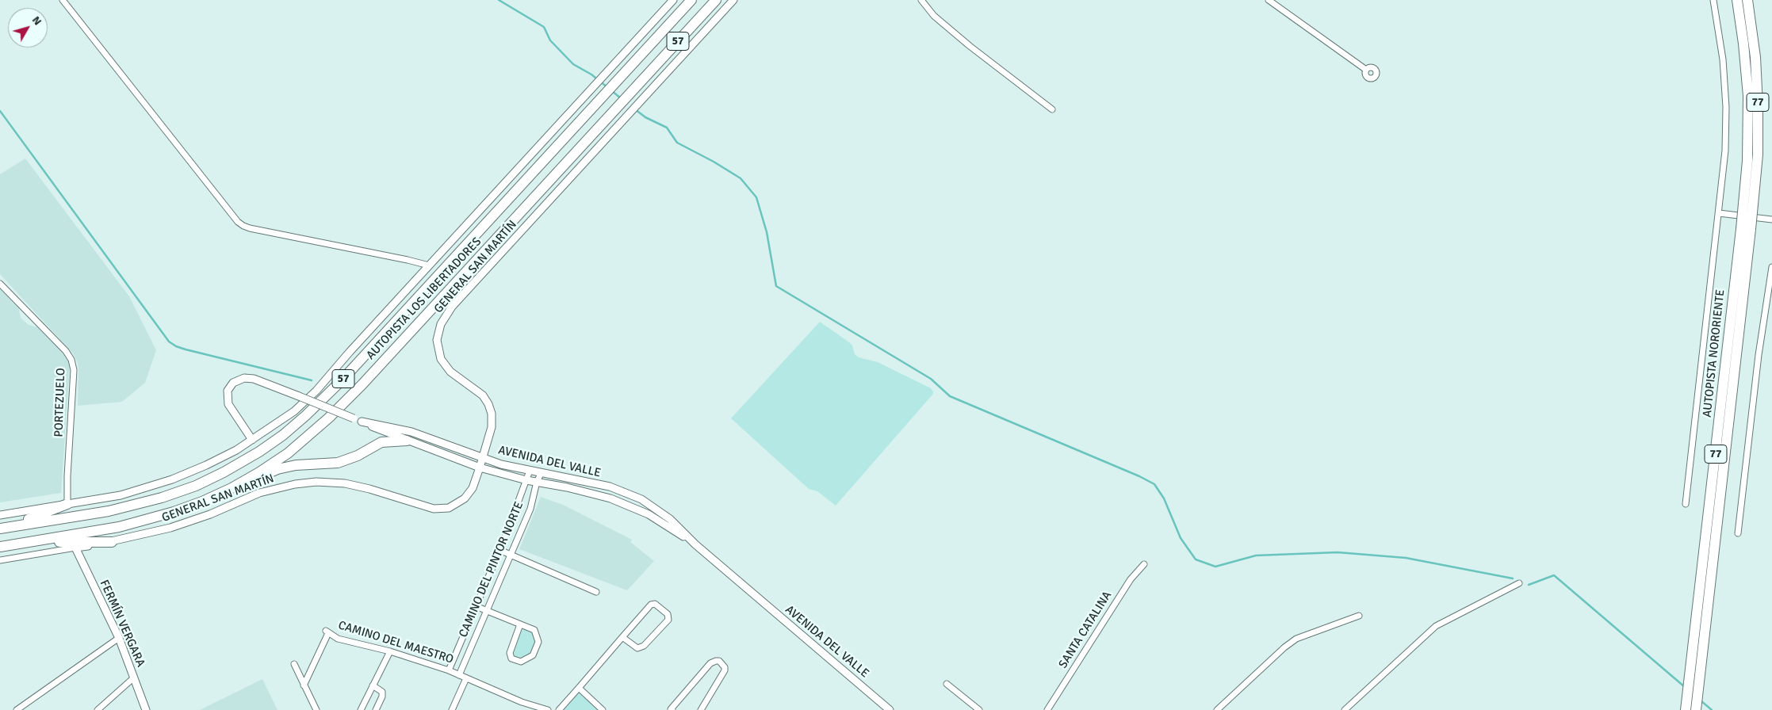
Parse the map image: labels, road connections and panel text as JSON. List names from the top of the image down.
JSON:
{
  "streets": {
    "highway": [
      "57",
      "77",
      "AUTOPISTA LOS LIBERTADORES",
      "AUTOPISTA NORORIENTE"
    ],
    "street": [
      "GENERAL SAN MARTÍN",
      "PORTEZUELO",
      "AVENIDA DEL VALLE",
      "CAMINO DEL PINTOR NORTE",
      "FERMÍN VERGARA",
      "SANTA CATALINA",
      "CAMINO DEL MAESTRO"
    ]
  },
  "crossings": [
    ["GENERAL SAN MARTÍN", "AVENIDA DEL VALLE"],
    ["GENERAL SAN MARTÍN", "FERMÍN VERGARA"],
    ["AVENIDA DEL VALLE", "CAMINO DEL PINTOR NORTE"],
    ["CAMINO DEL PINTOR NORTE", "CAMINO DEL MAESTRO"]
  ],
  "north": "top right"
}
